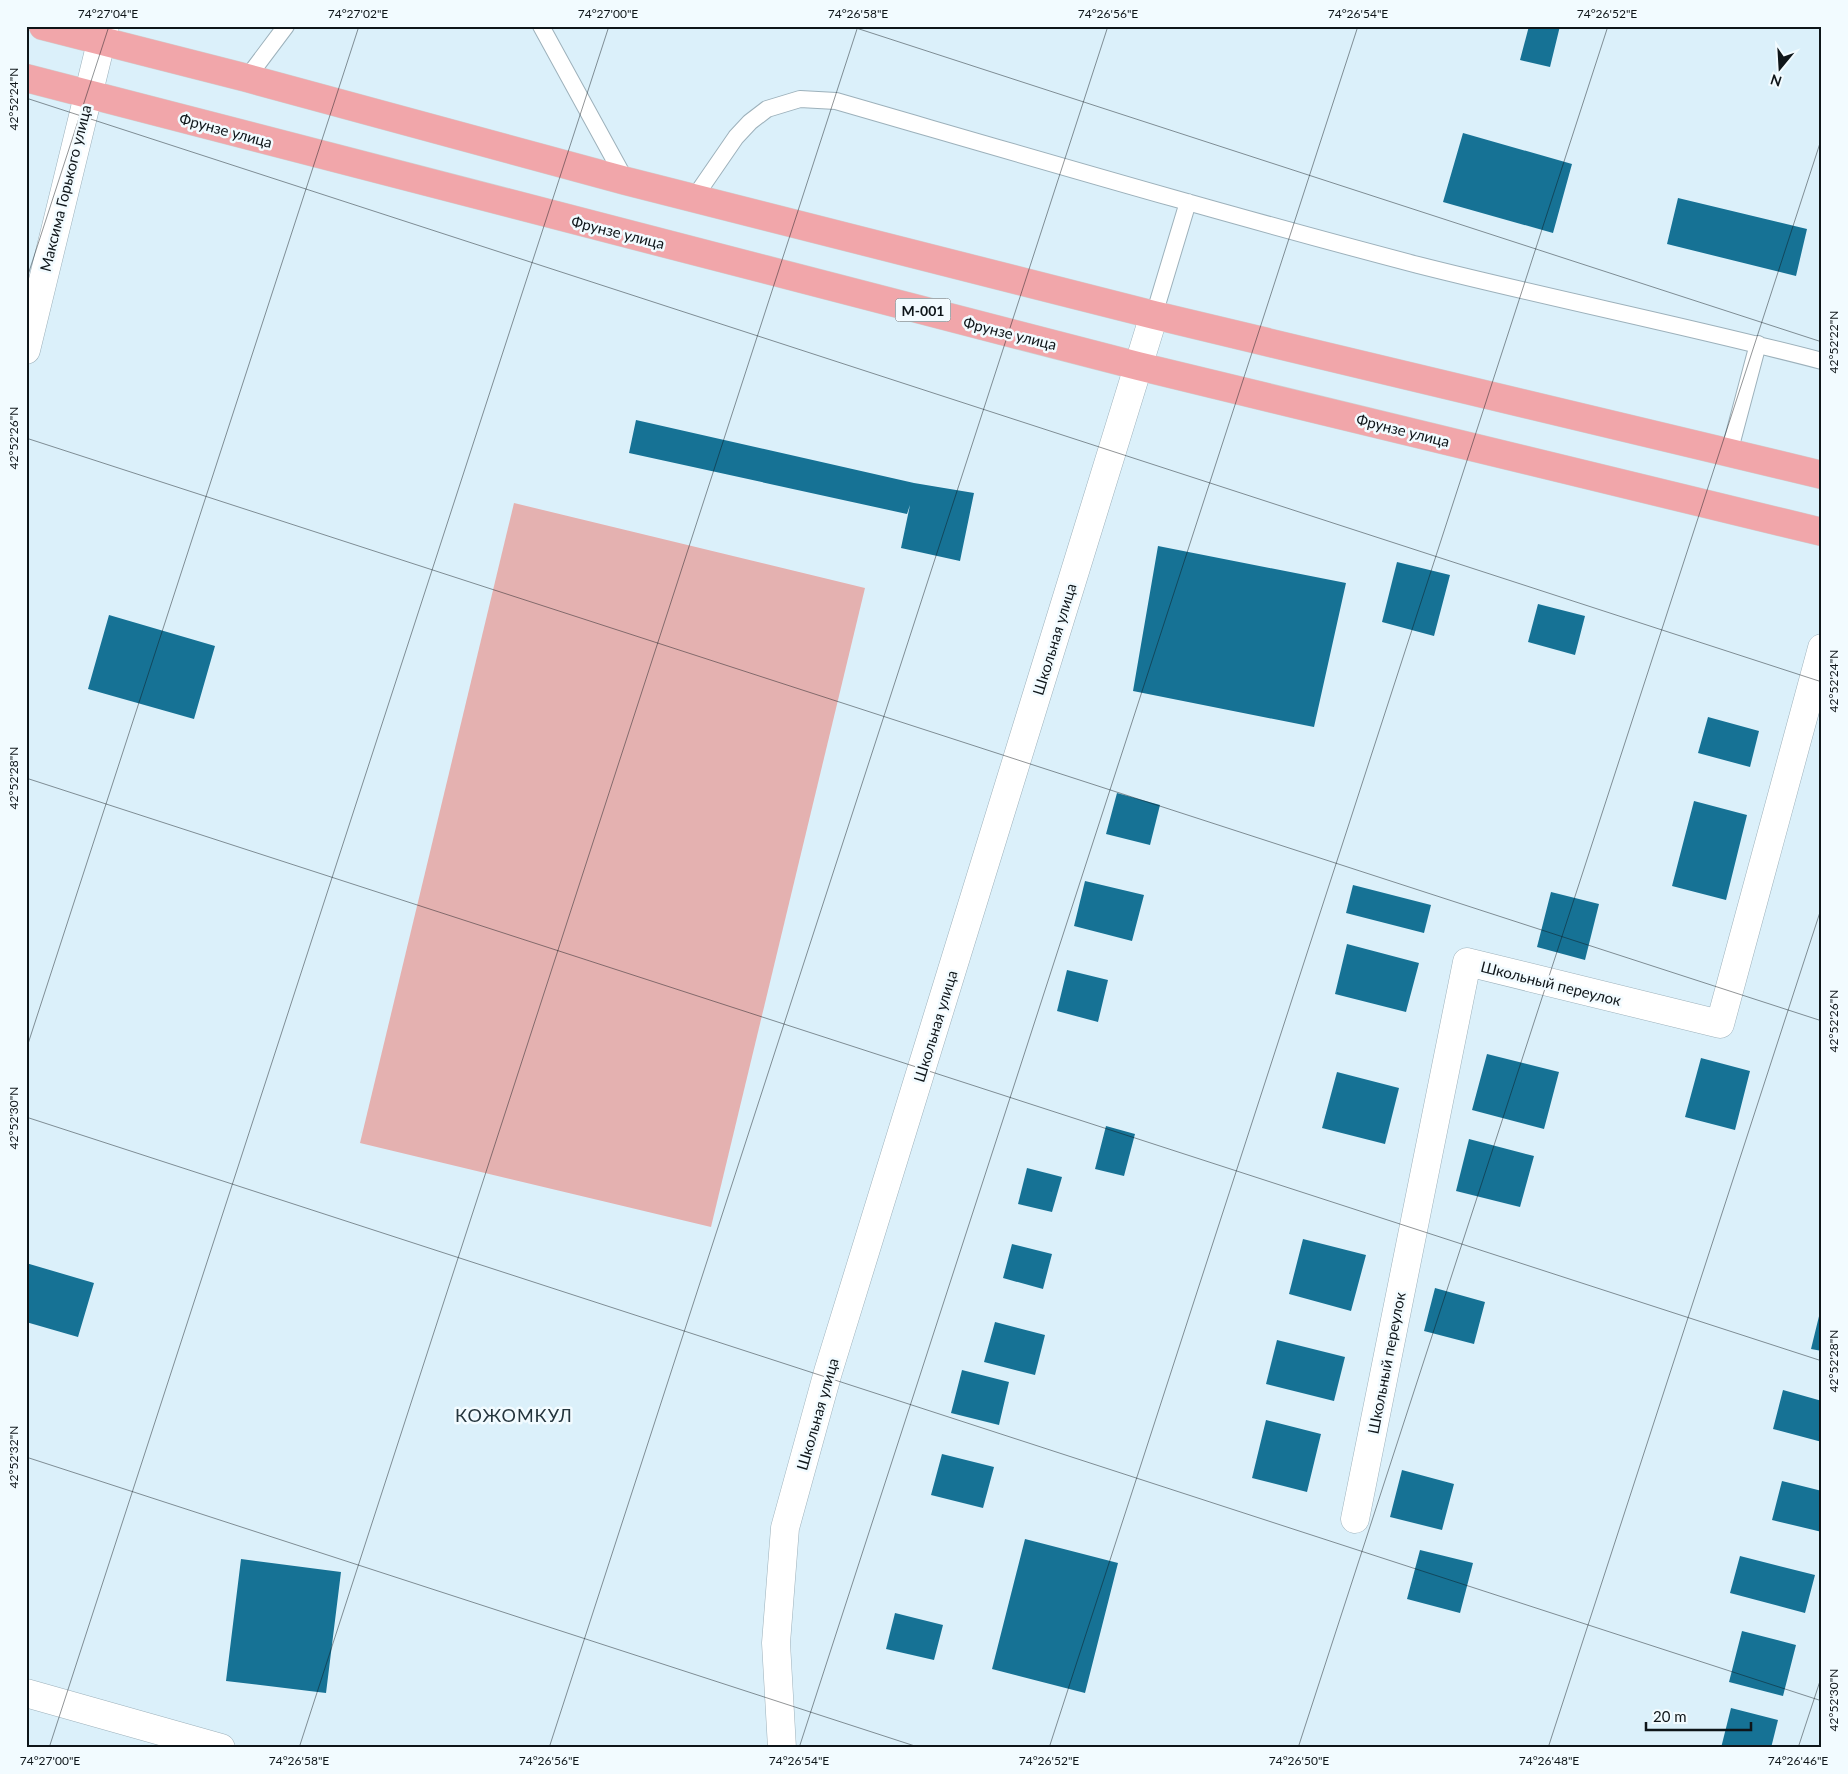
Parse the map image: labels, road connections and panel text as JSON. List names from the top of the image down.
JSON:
{
  "streets": {
    "main road": ["Фрунзе улица", "M-001"],
    "street": ["Максима Горького улица", "Школьная улица", "Школьный переулок"]
  },
  "crossings": [
    ["Фрунзе улица", "Максима Горького улица"],
    ["Фрунзе улица", "Школьная улица"]
  ],
  "districts": ["КОЖОМКУЛ"],
  "scale_bar": "20 m",
  "north": "bottom",
  "coordinates": [
    "74°27'04\"E",
    "74°27'02\"E",
    "74°27'00\"E",
    "74°26'58\"E",
    "74°26'56\"E",
    "74°26'54\"E",
    "74°26'52\"E",
    "42°52'24\"N",
    "42°52'22\"N",
    "42°52'26\"N",
    "42°52'28\"N",
    "42°52'30\"N",
    "42°52'32\"N",
    "74°26'50\"E",
    "74°26'48\"E",
    "74°26'46\"E"
  ]
}
